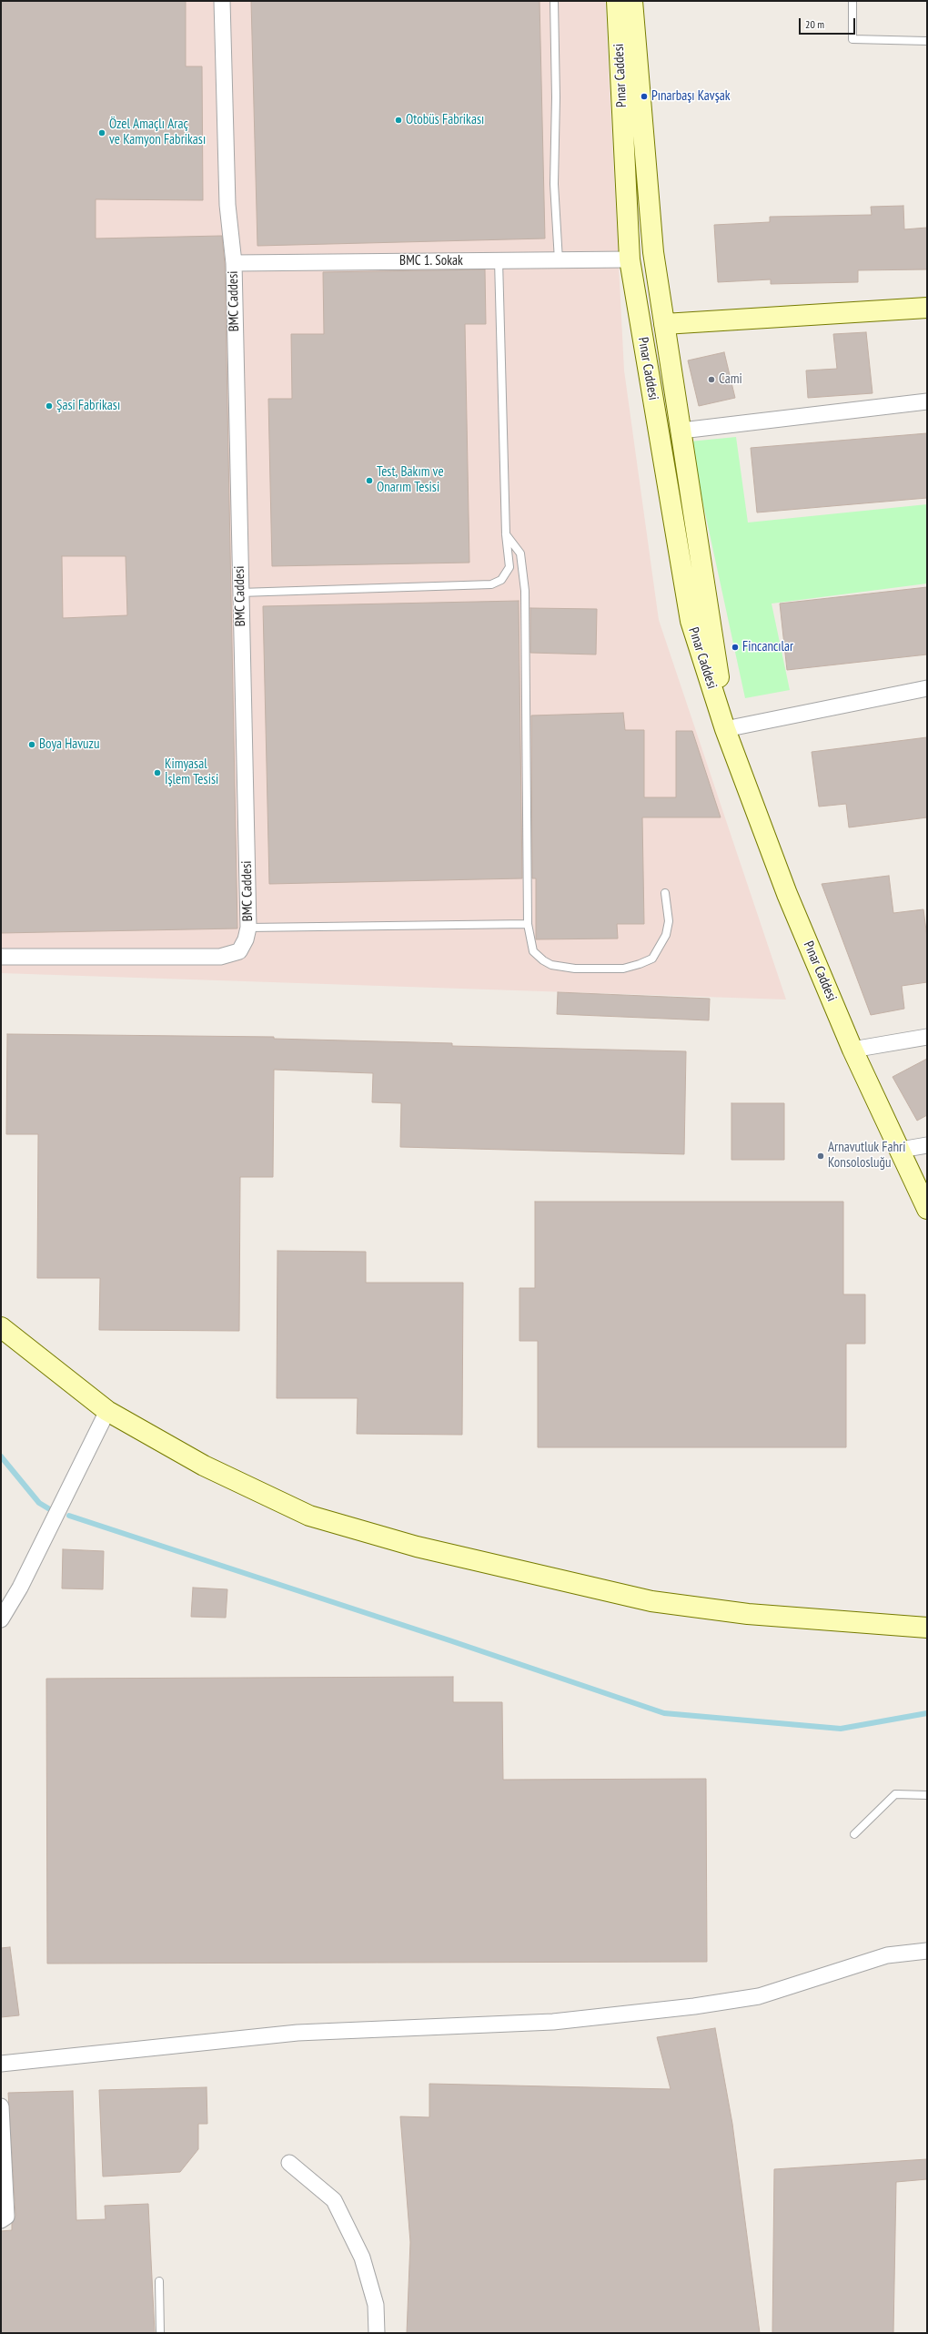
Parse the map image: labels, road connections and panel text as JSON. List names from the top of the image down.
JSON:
{
  "streets": {
    "main road": ["Pınar Caddesi"],
    "street": ["BMC 1. Sokak", "BMC Caddesi"]
  },
  "crossings": [
    ["Pınar Caddesi", "BMC 1. Sokak"],
    ["BMC 1. Sokak", "BMC Caddesi"]
  ],
  "places": [
    "Pınarbaşı Kavşak",
    "Otobüs Fabrikası",
    "Özel Amaçlı Araç ve Kamyon Fabrikası",
    "Cami",
    "Şasi Fabrikası",
    "Test, Bakım ve Onarım Tesisi",
    "Fincancılar",
    "Boya Havuzu",
    "Kimyasal İşlem Tesisi",
    "Arnavutluk Fahri Konsolosluğu"
  ],
  "scale_bar": "20 m"
}
